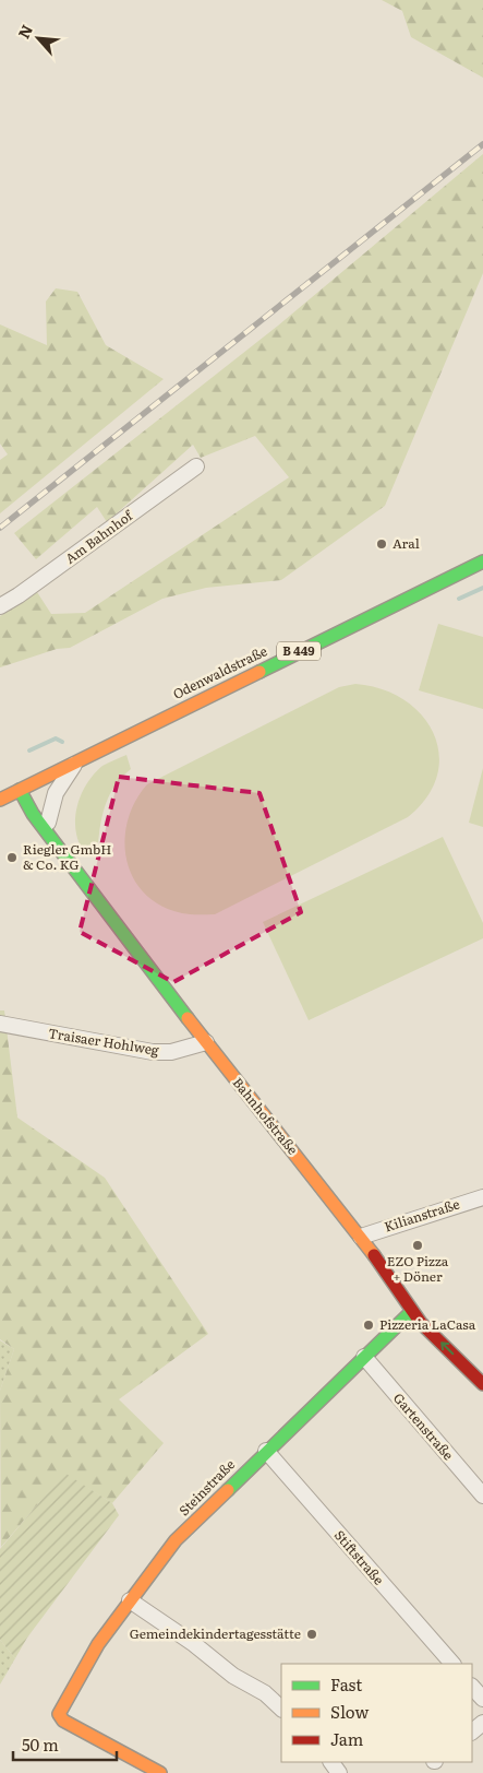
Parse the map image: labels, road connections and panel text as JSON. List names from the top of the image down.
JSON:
{
  "streets": {
    "street": [
      "Am Bahnhof",
      "B 449",
      "Odenwaldstraße",
      "Traisaer Hohlweg",
      "Bahnhofstraße",
      "Kilianstraße",
      "Gartenstraße",
      "Steinstraße",
      "Stiftstraße"
    ]
  },
  "crossings": [
    ["Odenwaldstraße", "Bahnhofstraße"],
    ["Traisaer Hohlweg", "Bahnhofstraße"],
    ["Bahnhofstraße", "Kilianstraße"],
    ["Bahnhofstraße", "Steinstraße"],
    ["Gartenstraße", "Steinstraße"],
    ["Steinstraße", "Stiftstraße"]
  ],
  "places": [
    "Aral",
    "Riegler GmbH & Co. KG",
    "EZO Pizza + Döner",
    "Pizzeria LaCasa",
    "Gemeindekindertagesstätte"
  ],
  "legend": ["Fast", "Slow", "Jam"],
  "scale_bar": "50 m",
  "north": "top left"
}
